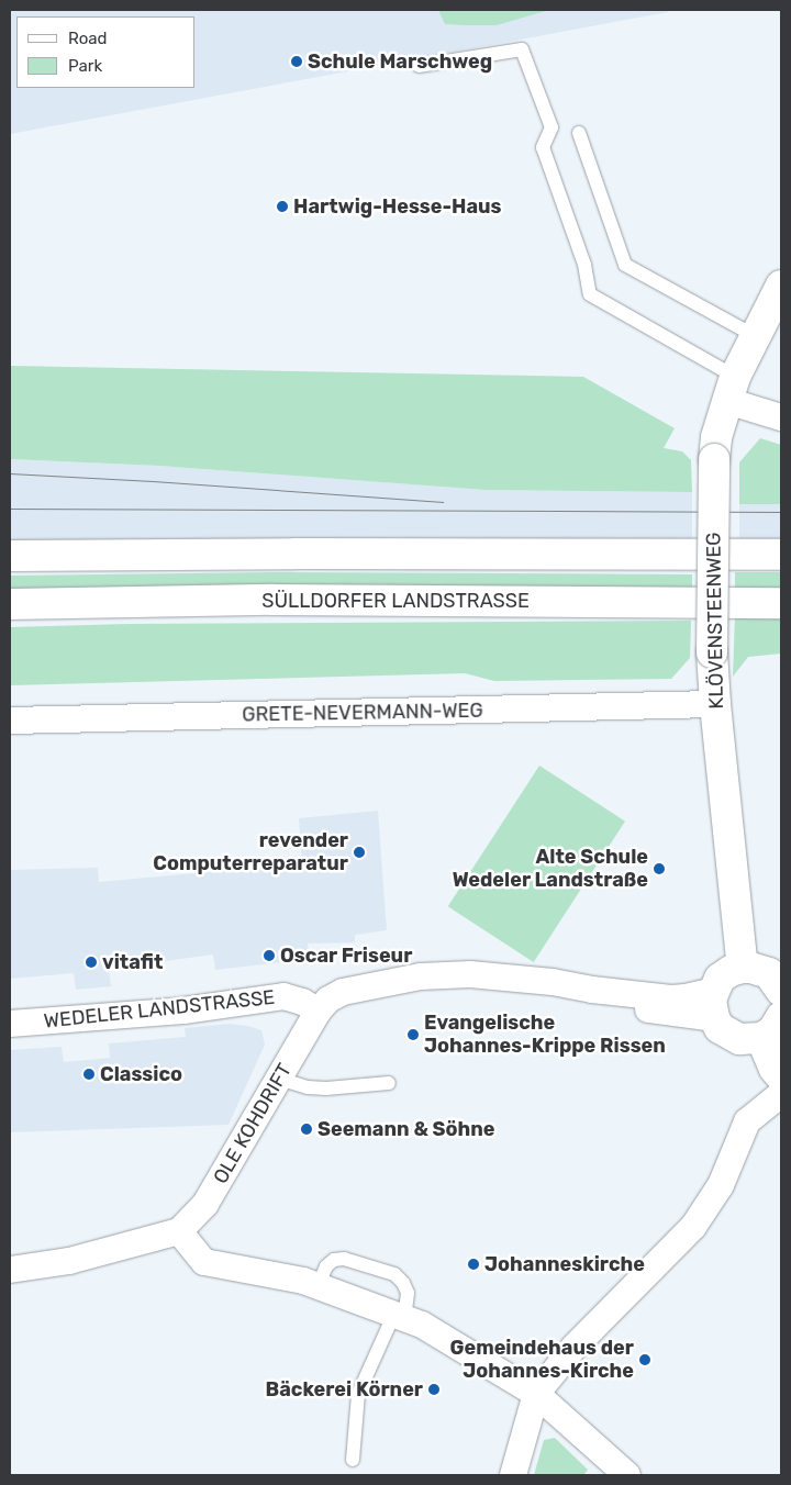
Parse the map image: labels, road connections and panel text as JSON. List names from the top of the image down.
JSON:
{
  "streets": {
    "main road": ["SÜLLDORFER LANDSTRASSE", "KLÖVENSTEENWEG"],
    "street": ["GRETE-NEVERMANN-WEG", "WEDELER LANDSTRASSE", "OLE KOHDRIFT"]
  },
  "crossings": [
    ["KLÖVENSTEENWEG", "GRETE-NEVERMANN-WEG"],
    ["WEDELER LANDSTRASSE", "OLE KOHDRIFT"]
  ],
  "places": [
    "Schule Marschweg",
    "Hartwig-Hesse-Haus",
    "revender Computerreparatur",
    "Alte Schule Wedeler Landstraße",
    "Oscar Friseur",
    "vitafit",
    "Evangelische Johannes-Krippe Rissen",
    "Classico",
    "Seemann & Söhne",
    "Johanneskirche",
    "Gemeindehaus der Johannes-Kirche",
    "Bäckerei Körner"
  ],
  "legend": ["Road", "Park"]
}
